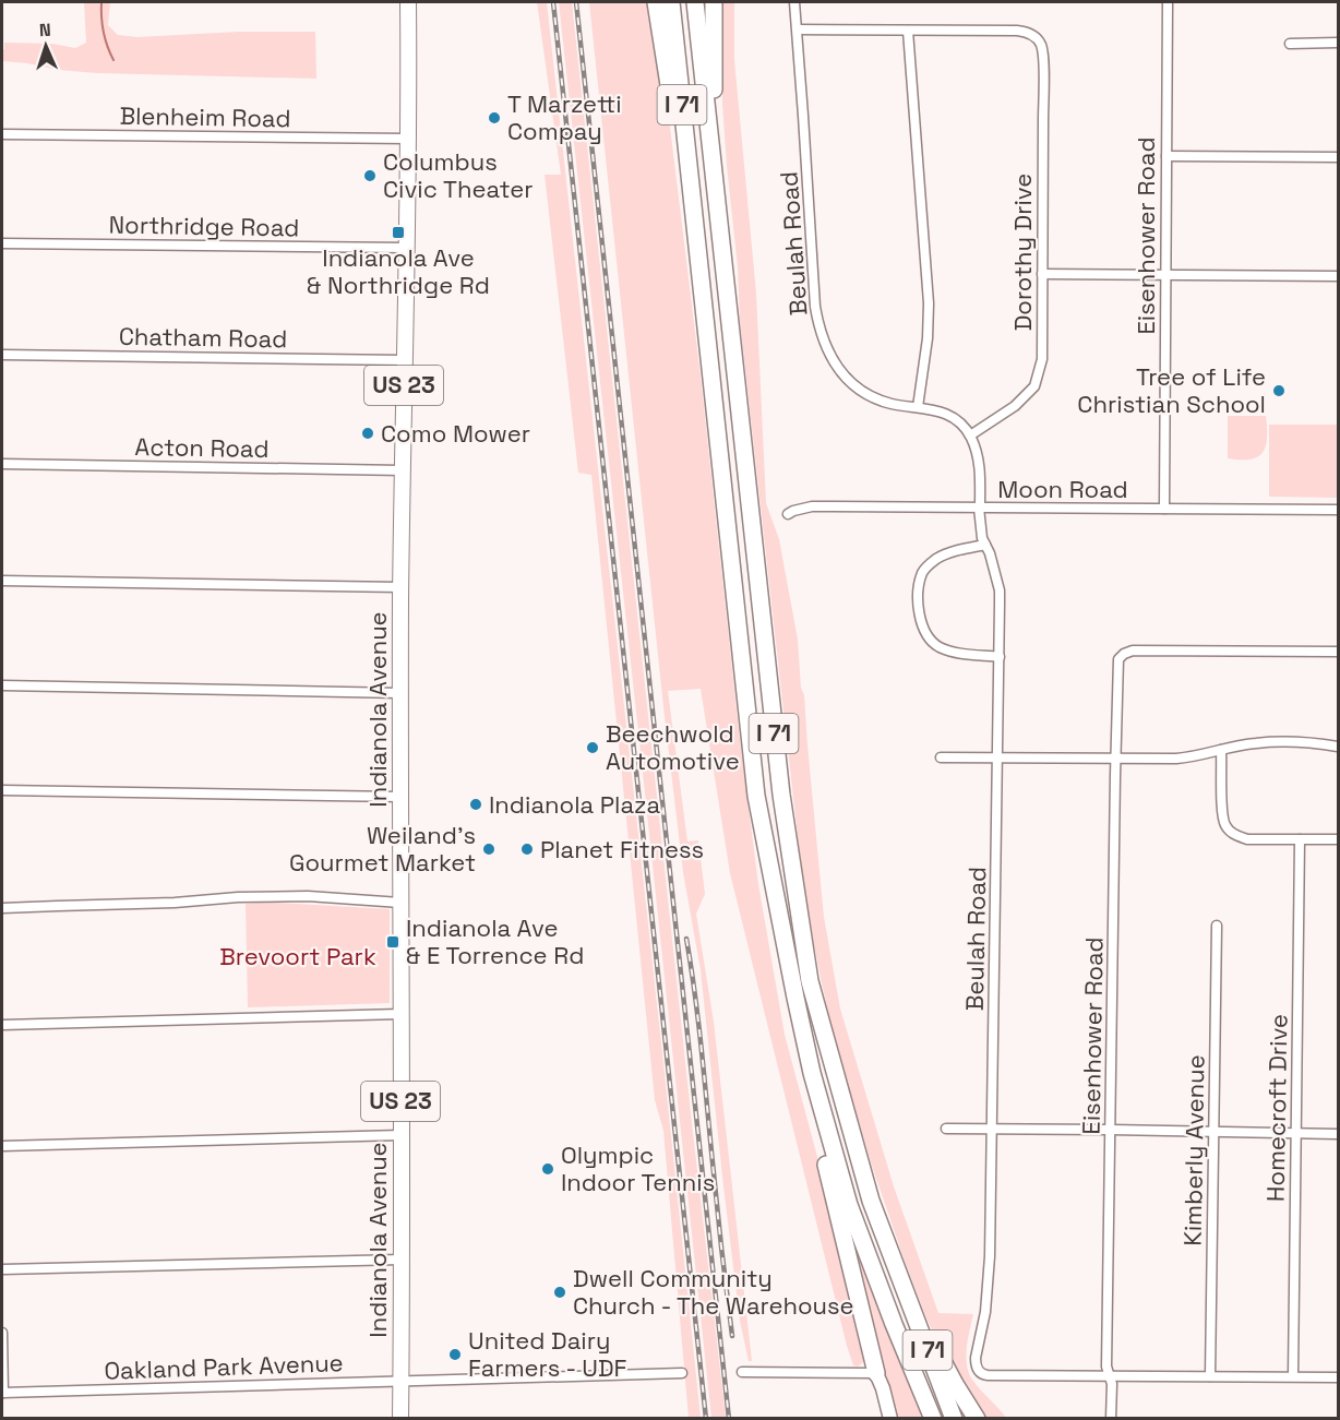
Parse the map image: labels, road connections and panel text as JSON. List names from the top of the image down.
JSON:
{
  "streets": {
    "highway": ["I 71"],
    "main road": ["US 23", "Indianola Avenue"],
    "street": [
      "Blenheim Road",
      "Northridge Road",
      "Eisenhower Road",
      "Beulah Road",
      "Dorothy Drive",
      "Chatham Road",
      "Acton Road",
      "Moon Road",
      "Homecroft Drive",
      "Kimberly Avenue",
      "Oakland Park Avenue"
    ]
  },
  "crossings": [
    ["Blenheim Road", "Indianola Avenue"],
    ["Northridge Road", "Indianola Avenue"],
    ["Eisenhower Road", "Beulah Road"],
    ["Eisenhower Road", "Moon Road"],
    ["Beulah Road", "Dorothy Drive"],
    ["Beulah Road", "Moon Road"],
    ["Chatham Road", "Indianola Avenue"],
    ["Acton Road", "Indianola Avenue"],
    ["Indianola Avenue", "Oakland Park Avenue"]
  ],
  "parks": ["Brevoort Park"],
  "places": {
    "other": [
      "T Marzetti Compay",
      "Columbus Civic Theater",
      "Tree of Life Christian School",
      "Como Mower",
      "Beechwold Automotive",
      "Indianola Plaza",
      "Weiland's Gourmet Market",
      "Planet Fitness",
      "Olympic Indoor Tennis",
      "Dwell Community Church - The Warehouse",
      "United Dairy Farmers - UDF"
    ],
    "transit": ["Indianola Ave & Northridge Rd", "Indianola Ave & E Torrence Rd"]
  },
  "north": "top"
}
